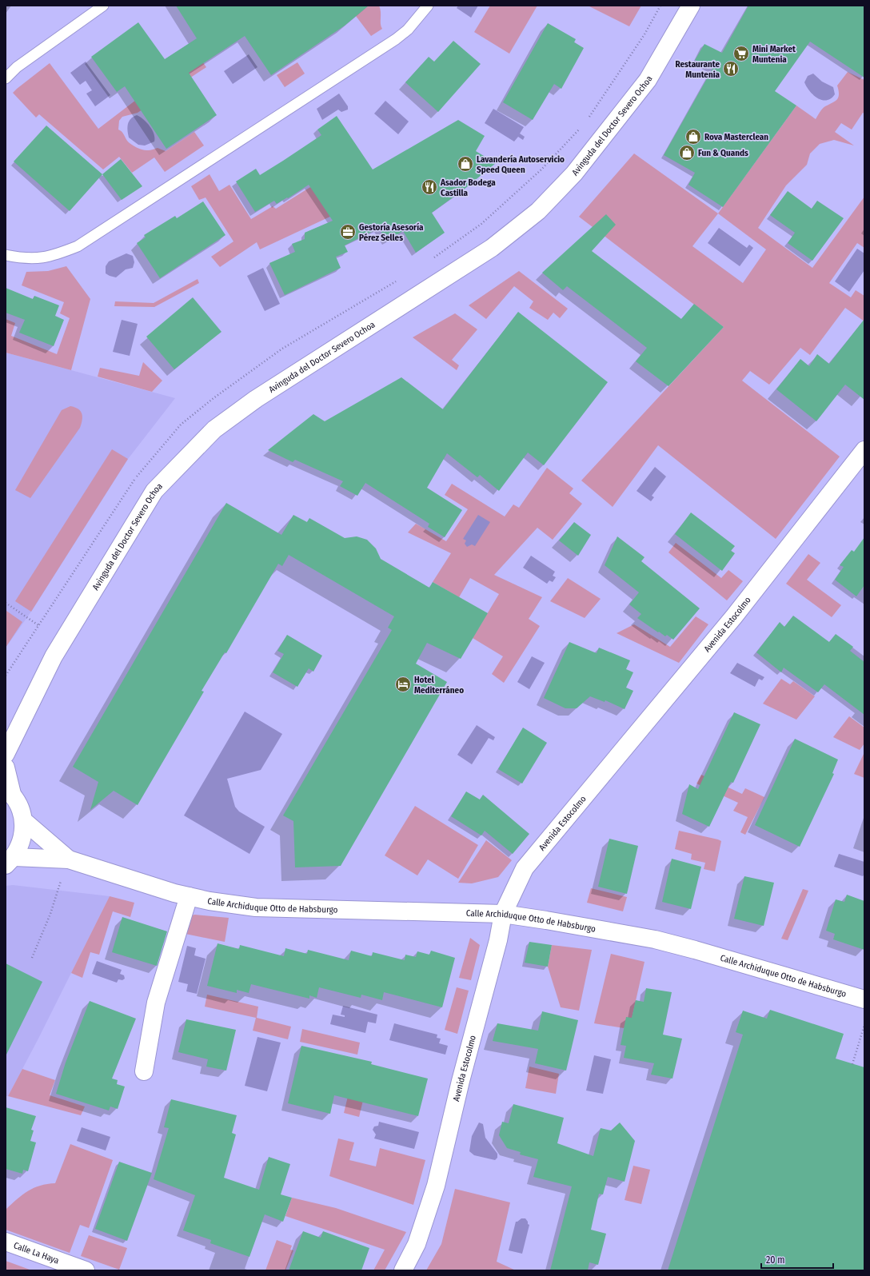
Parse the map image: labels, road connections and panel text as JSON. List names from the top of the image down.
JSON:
{
  "streets": {
    "street": [
      "Avinguda del Doctor Severo Ochoa",
      "Avenida Estocolmo",
      "Calle Archiduque Otto de Habsburgo",
      "Calle La Haya"
    ]
  },
  "crossings": [
    ["Avenida Estocolmo", "Calle Archiduque Otto de Habsburgo"]
  ],
  "places": {
    "supermarket": ["Mini Market Muntenia"],
    "restaurant": ["Restaurante Muntenia", "Asador Bodega Castilla"],
    "shop": ["Rova Masterclean", "Fun & Quands", "Lavandería Autoservicio Speed Queen"],
    "office": ["Gestoría Asesoría Pérez Selles"],
    "hotel": ["Hotel Mediterráneo"]
  },
  "scale_bar": "20 m"
}
